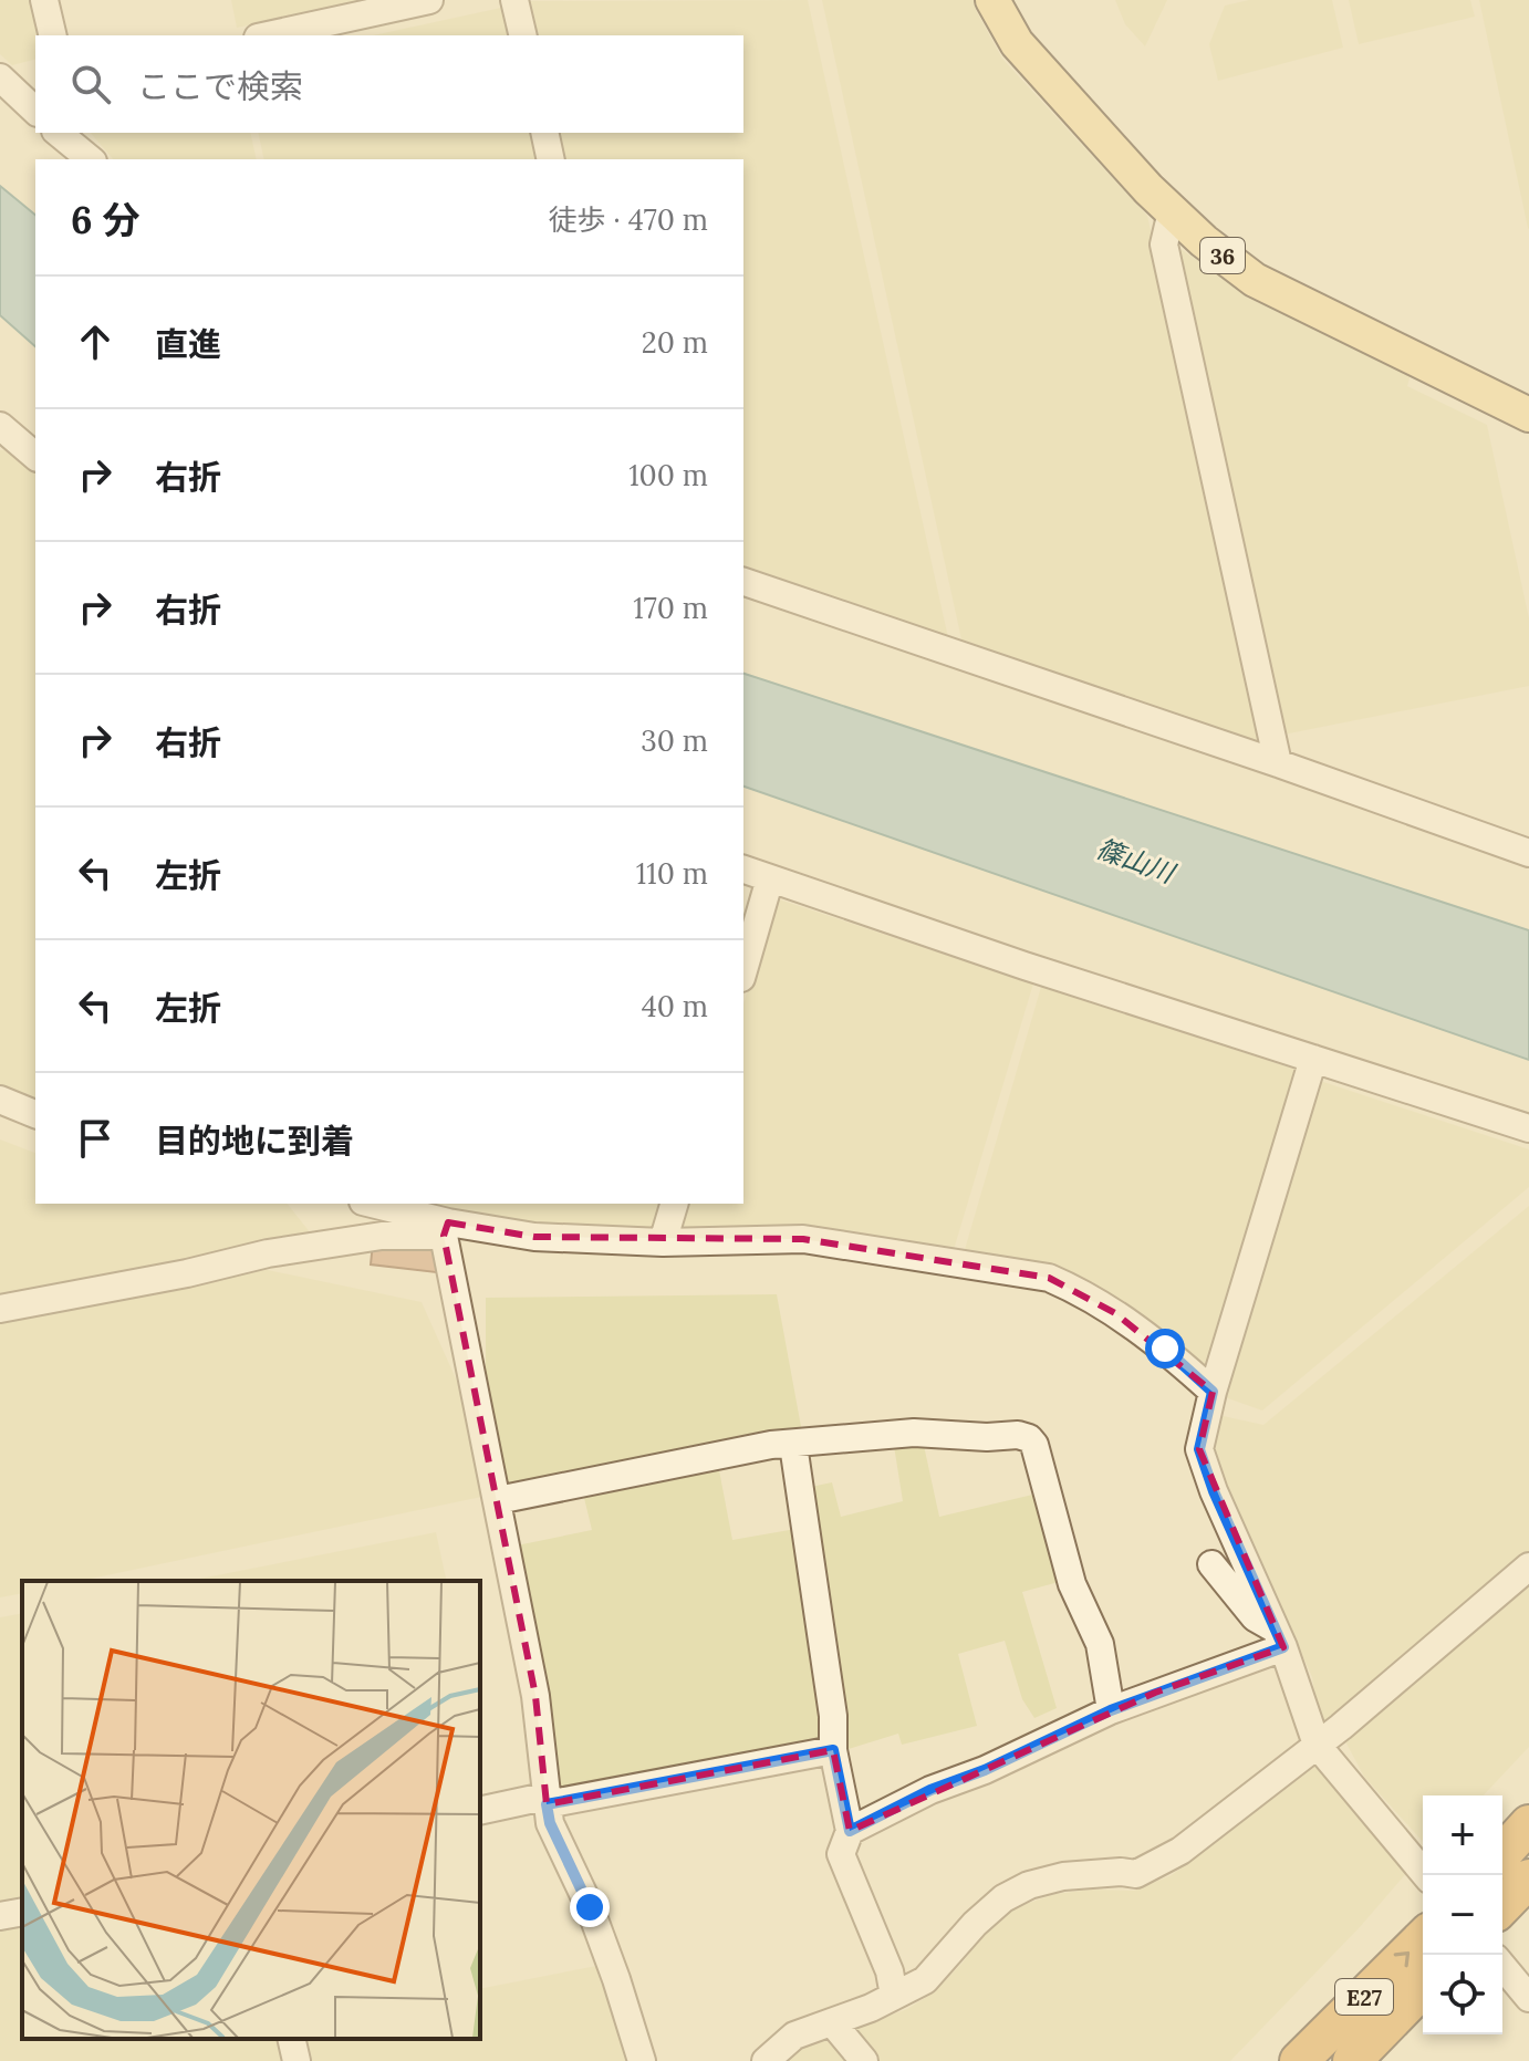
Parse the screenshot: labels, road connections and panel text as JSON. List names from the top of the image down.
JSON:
{
  "streets": {
    "highway": ["E27"],
    "main road": ["36"]
  },
  "water": ["篠山川"],
  "page": {
    "search": "ここで検索",
    "heading": ["6 分", "徒歩 · 470 m"],
    "list": [
      ["直進", "20 m"],
      ["右折", "100 m"],
      ["右折", "170 m"],
      ["右折", "30 m"],
      ["左折", "110 m"],
      ["左折", "40 m"],
      "目的地に到着"
    ],
    "map_buttons": ["+", "−"]
  }
}
